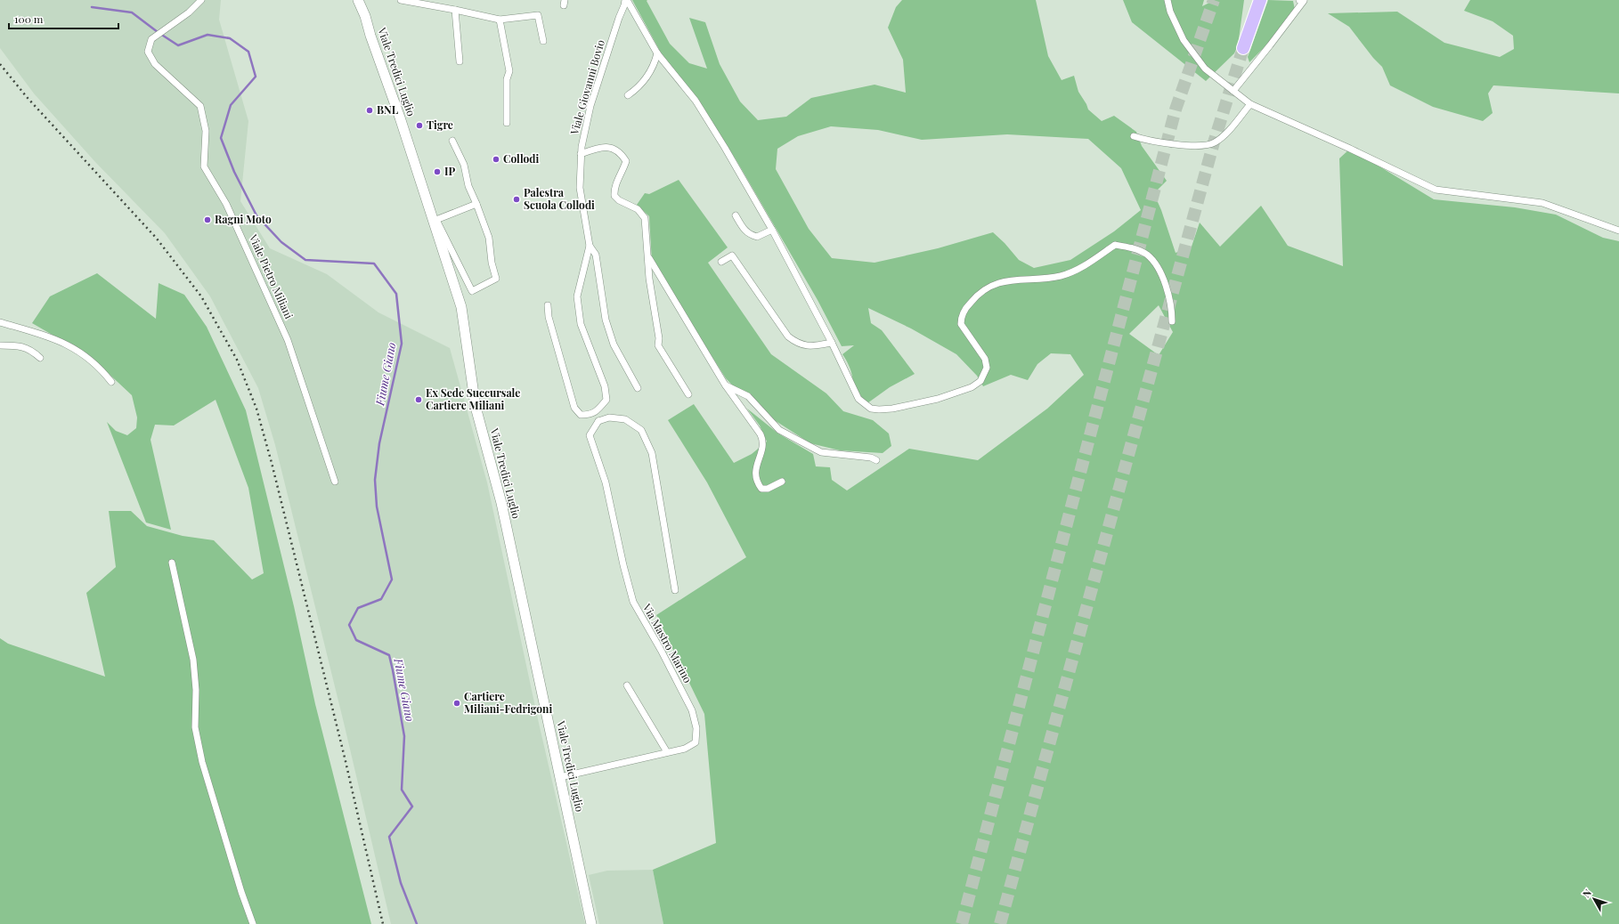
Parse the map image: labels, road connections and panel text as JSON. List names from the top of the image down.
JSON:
{
  "streets": {
    "main road": ["Viale Tredici Luglio"],
    "street": ["Viale Giovanni Bovio", "Viale Pietro Miliani", "Via Mastro Marino"]
  },
  "crossings": [
    ["Viale Tredici Luglio", "Via Mastro Marino"]
  ],
  "water": ["Fiume Giano"],
  "places": [
    "BNL",
    "Tigre",
    "Collodi",
    "IP",
    "Palestra Scuola Collodi",
    "Ragni Moto",
    "Ex Sede Succursale Cartiere Miliani",
    "Cartiere Miliani-Fedrigoni"
  ],
  "scale_bar": "100 m",
  "north": "top left"
}
